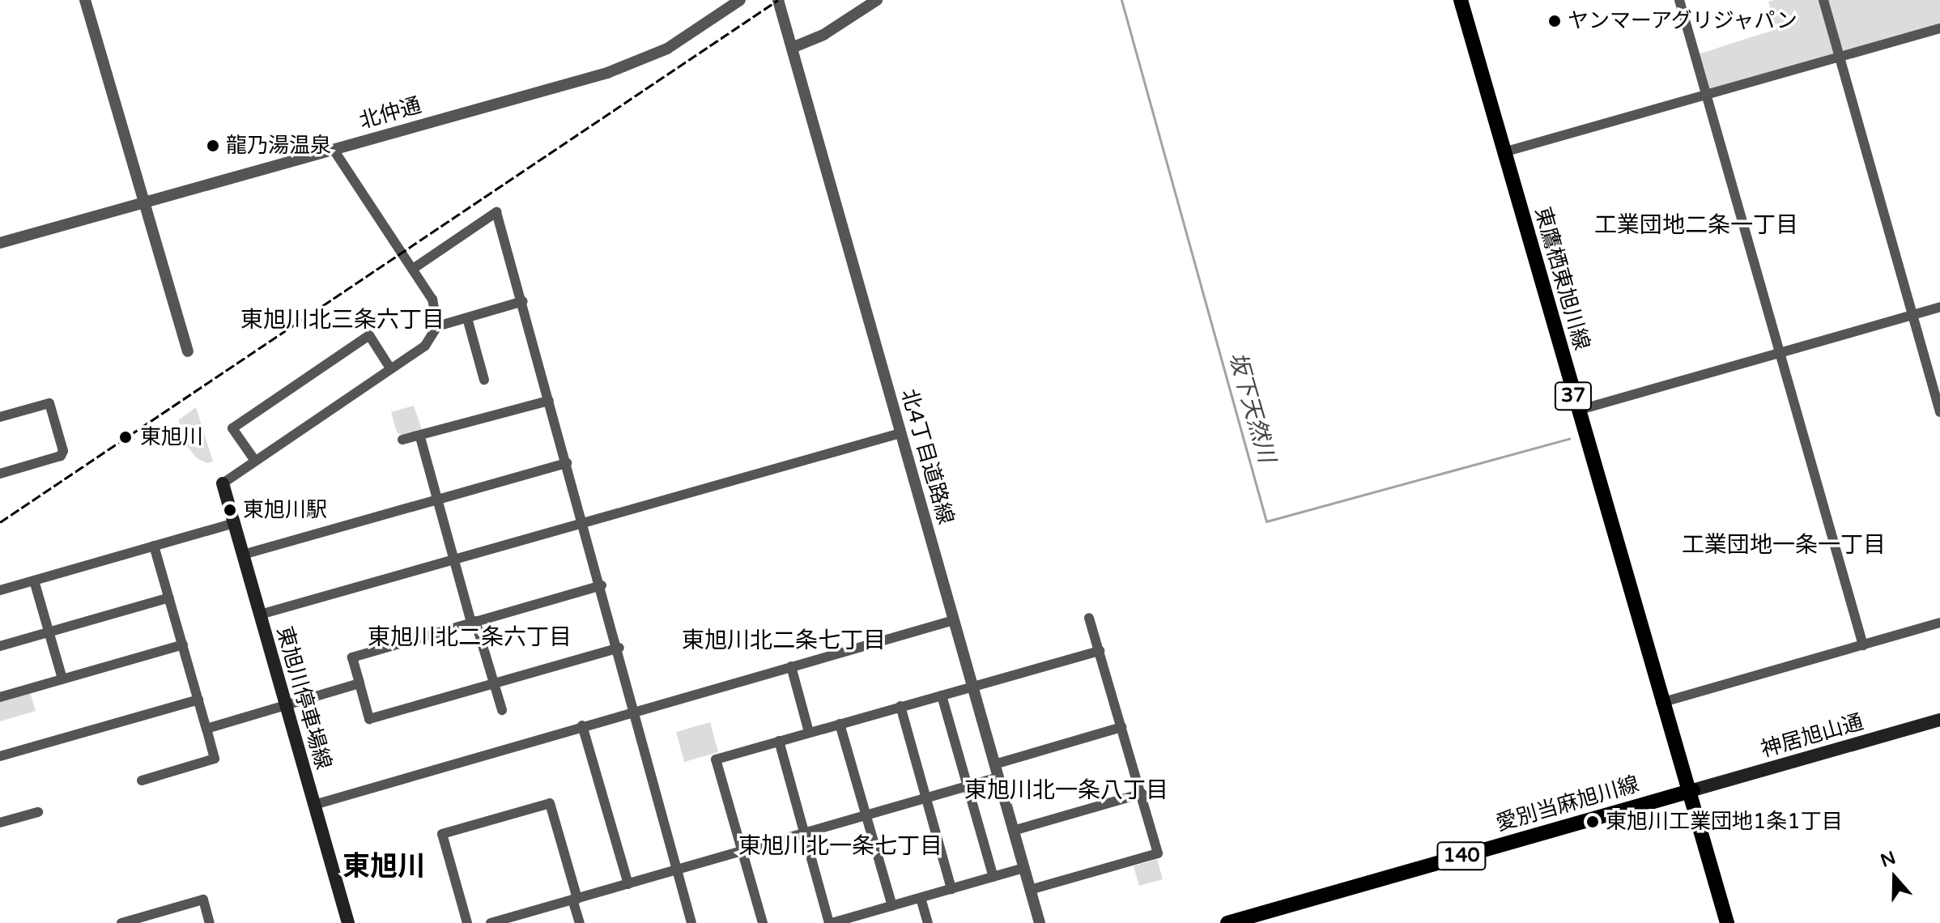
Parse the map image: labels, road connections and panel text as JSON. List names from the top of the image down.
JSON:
{
  "streets": {
    "main road": [
      "東鷹栖東旭川線",
      "37",
      "東旭川停車場線",
      "神居旭山通",
      "愛別当麻旭川線",
      "140"
    ],
    "street": ["北仲通", "北4丁目道路線"]
  },
  "crossings": [
    ["東鷹栖東旭川線", "37"],
    ["東鷹栖東旭川線", "神居旭山通"],
    ["東鷹栖東旭川線", "愛別当麻旭川線"],
    ["37", "神居旭山通"],
    ["37", "愛別当麻旭川線"],
    ["神居旭山通", "愛別当麻旭川線"]
  ],
  "districts": [
    "工業団地二条一丁目",
    "東旭川北三条六丁目",
    "工業団地一条一丁目",
    "東旭川北二条六丁目",
    "東旭川北二条七丁目",
    "東旭川北一条八丁目",
    "東旭川北一条七丁目",
    "東旭川"
  ],
  "water": ["坂下天然川"],
  "places": [
    "ヤンマーアグリジャパン",
    "龍乃湯温泉",
    "東旭川",
    "東旭川駅",
    "東旭川工業団地1条1丁目"
  ],
  "north": "top"
}
